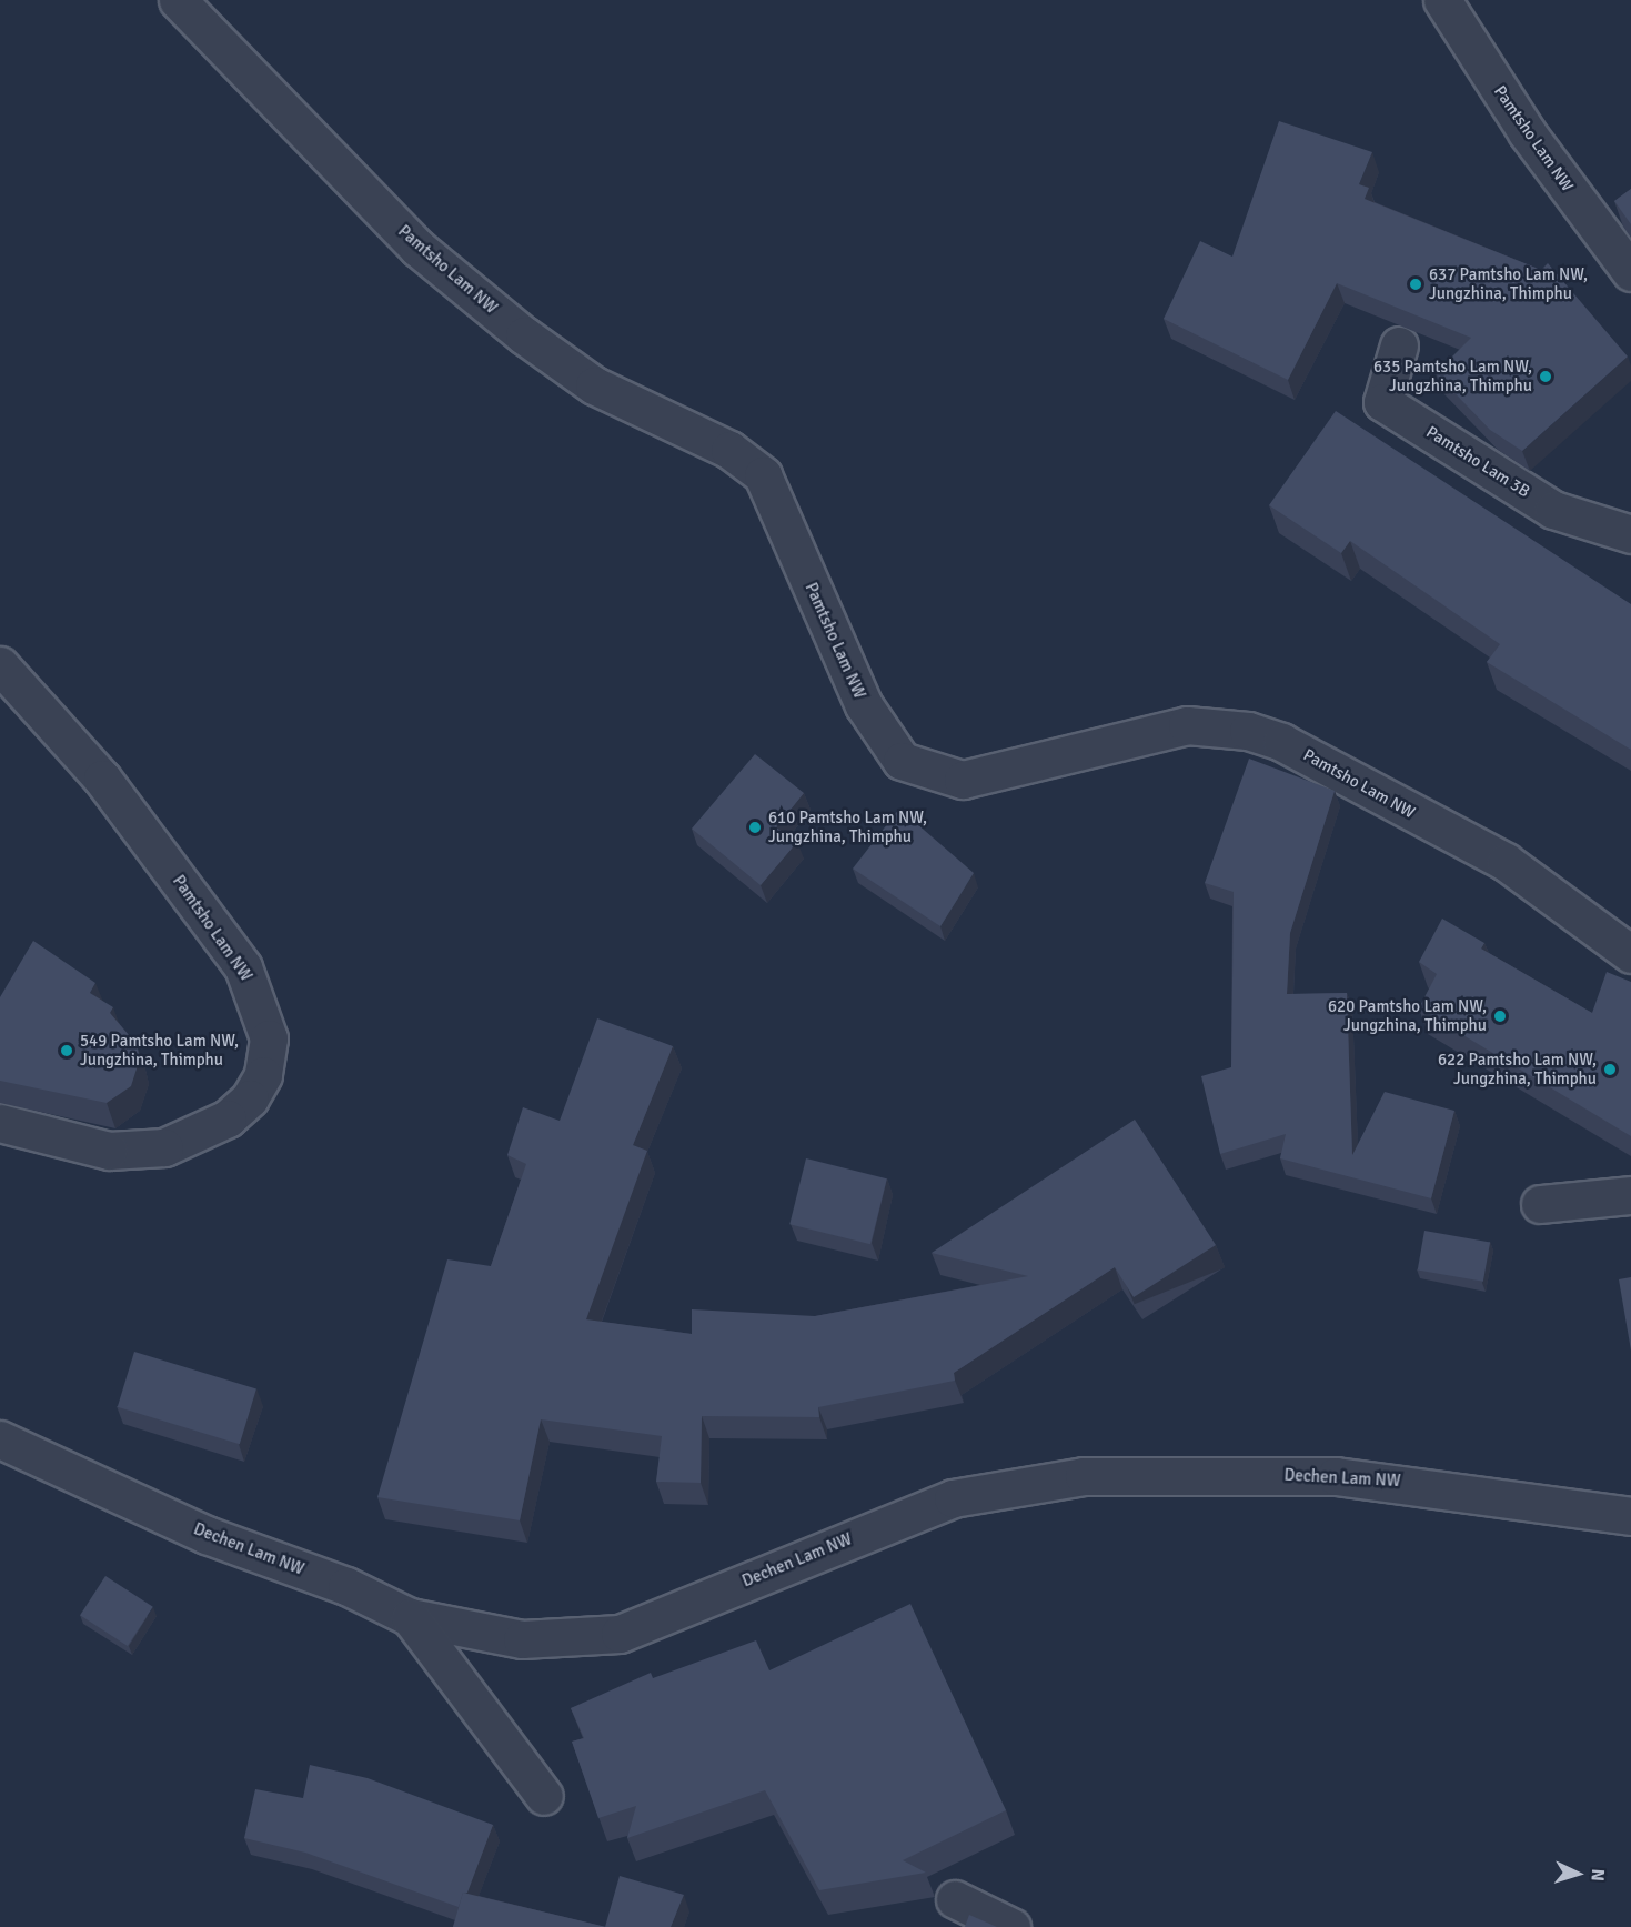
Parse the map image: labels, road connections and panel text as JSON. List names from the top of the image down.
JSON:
{
  "streets": {
    "street": ["Pamtsho Lam NW", "Pamtsho Lam 3B", "Dechen Lam NW"]
  },
  "places": [
    "637 Pamtsho Lam NW, Jungzhina, Thimphu",
    "635 Pamtsho Lam NW, Jungzhina, Thimphu",
    "610 Pamtsho Lam NW, Jungzhina, Thimphu",
    "620 Pamtsho Lam NW, Jungzhina, Thimphu",
    "549 Pamtsho Lam NW, Jungzhina, Thimphu",
    "622 Pamtsho Lam NW, Jungzhina, Thimphu"
  ],
  "north": "right"
}
